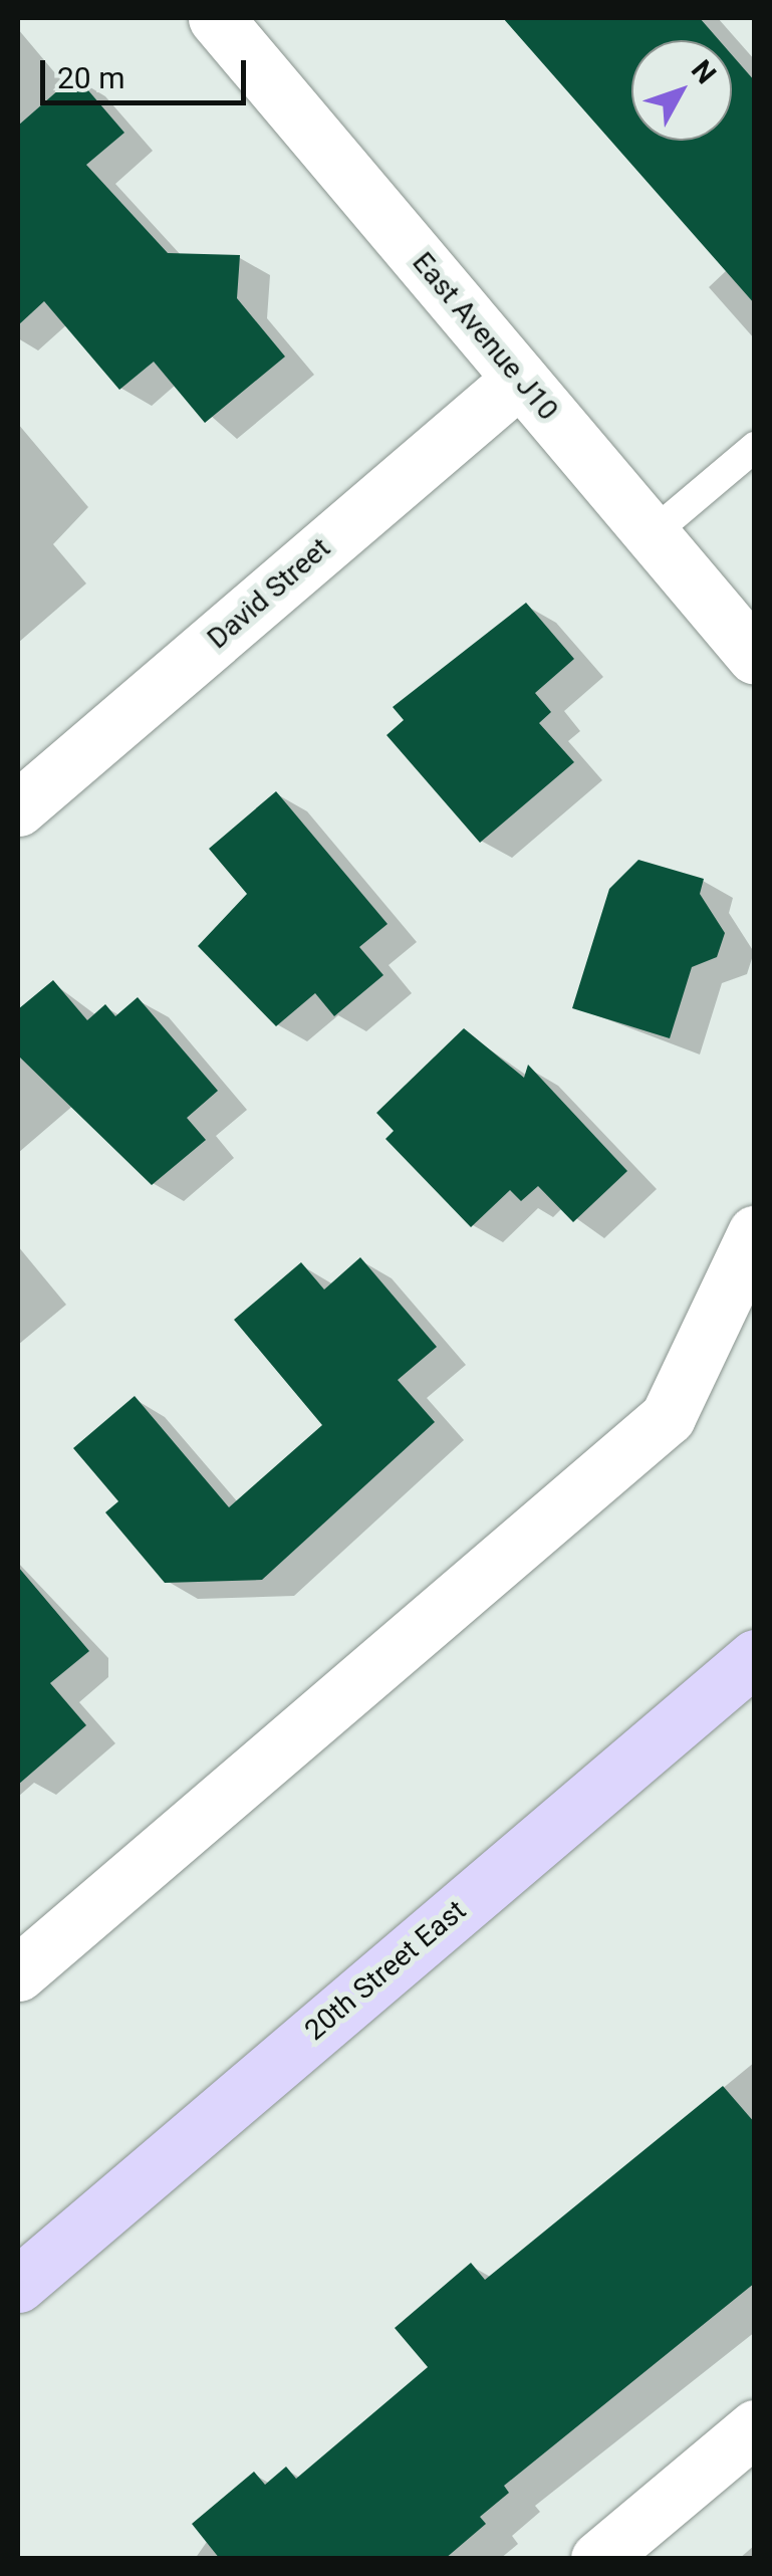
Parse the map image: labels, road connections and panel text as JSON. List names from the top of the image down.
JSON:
{
  "streets": {
    "main road": ["20th Street East"],
    "street": ["East Avenue J10", "David Street"]
  },
  "crossings": [
    ["East Avenue J10", "David Street"]
  ],
  "scale_bar": "20 m",
  "north": "top right"
}
